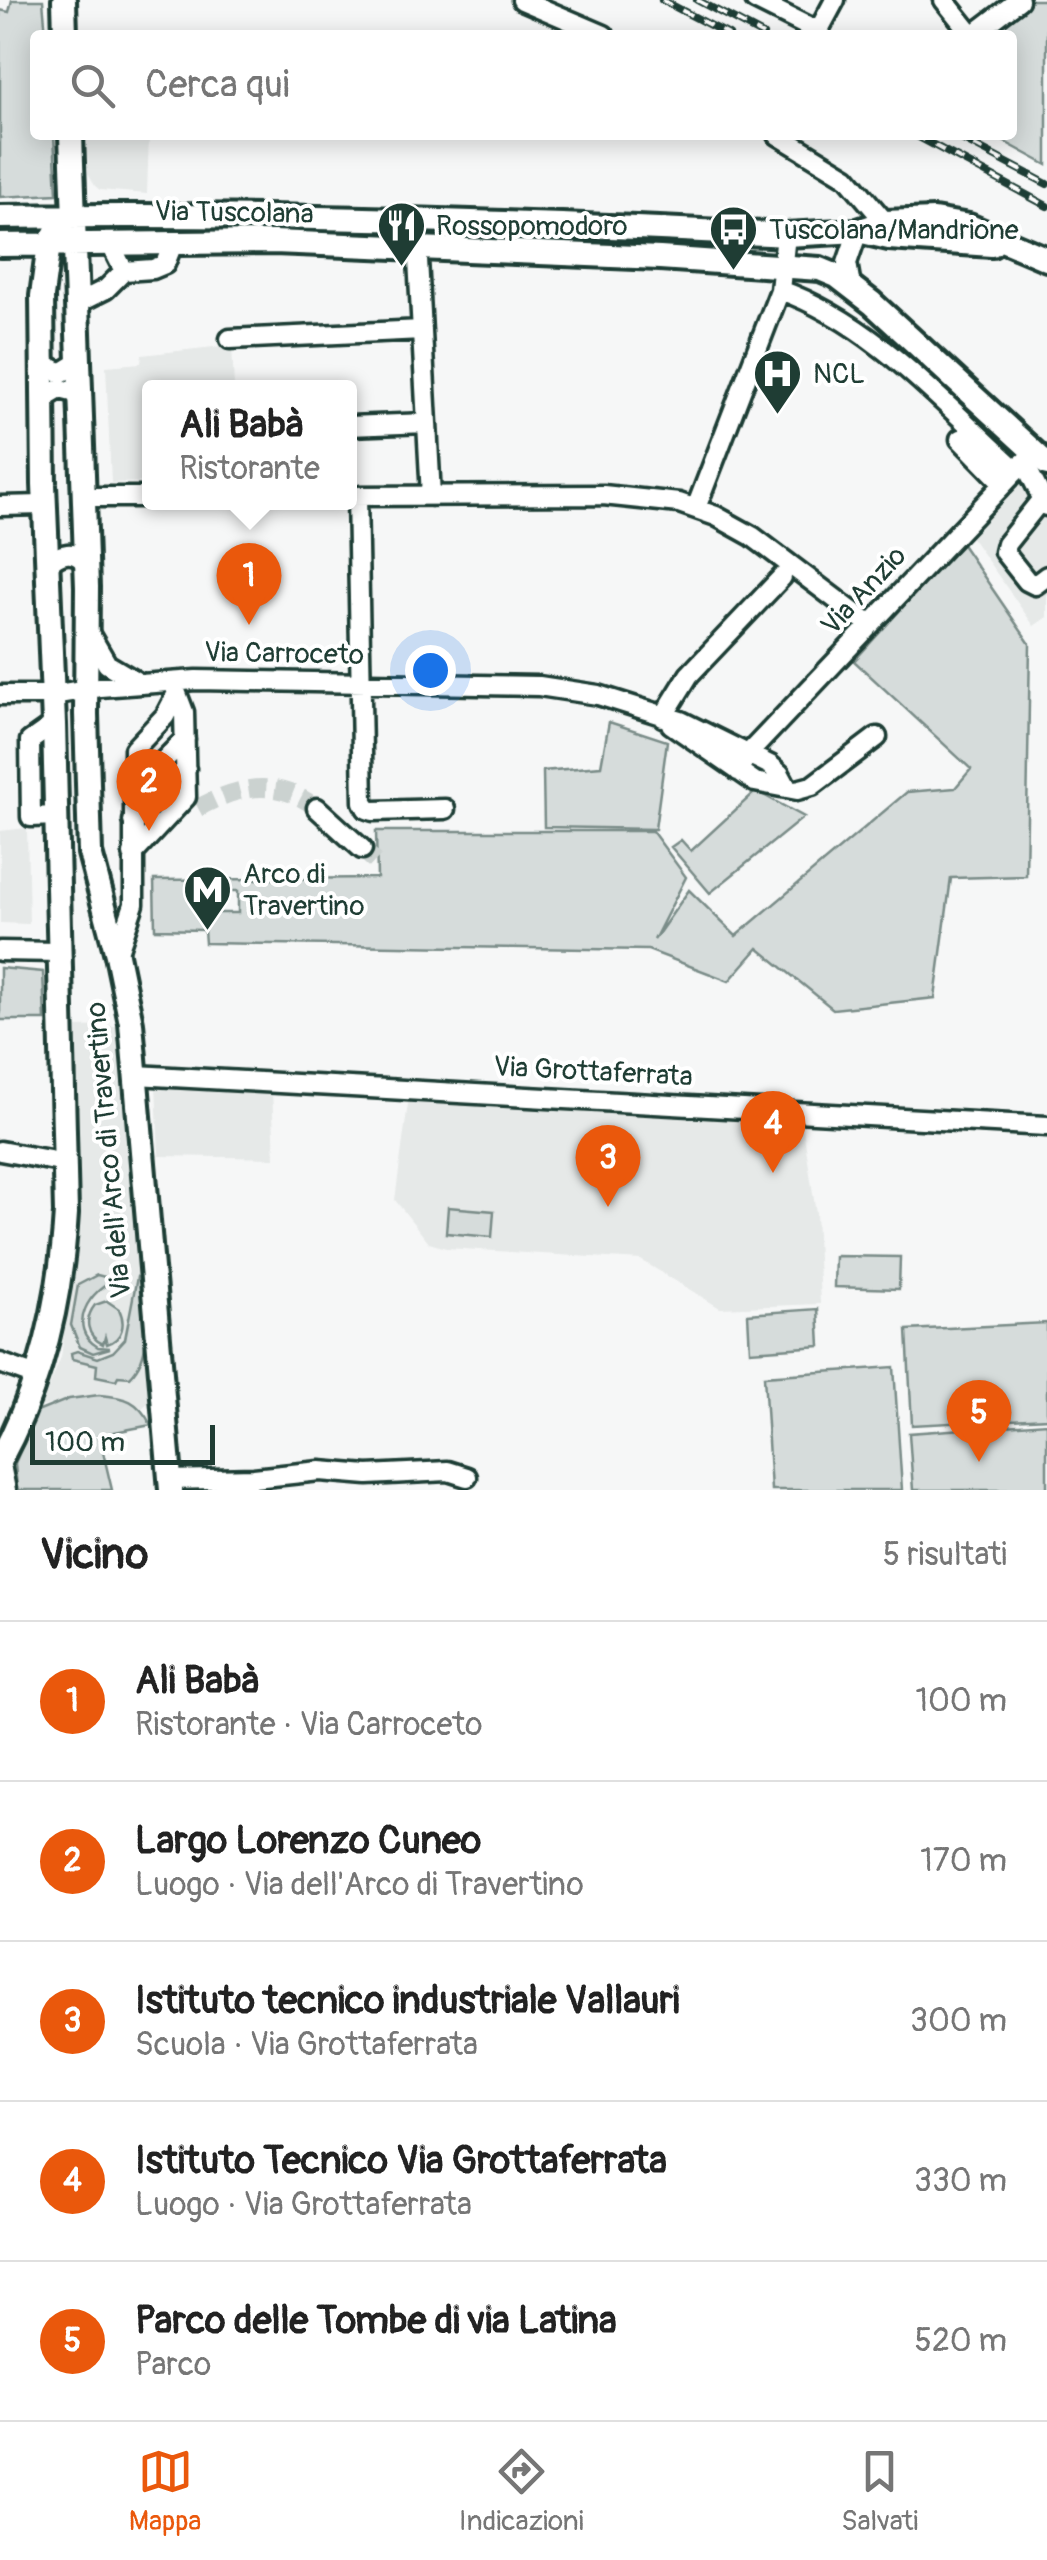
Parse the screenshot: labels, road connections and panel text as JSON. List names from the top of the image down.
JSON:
{
  "streets": {
    "main road": ["Via Tuscolana", "Via dell'Arco di Travertino"],
    "street": ["Via Anzio", "Via Carroceto", "Via Grottaferrata"]
  },
  "crossings": [
    ["Via Tuscolana", "Via Anzio"],
    ["Via Tuscolana", "Via dell'Arco di Travertino"],
    ["Via Anzio", "Via Carroceto"],
    ["Via Carroceto", "Via dell'Arco di Travertino"],
    ["Via Grottaferrata", "Via dell'Arco di Travertino"]
  ],
  "places": {
    "restaurant": ["Rossopomodoro"],
    "bus stop": ["Tuscolana/Mandrione"],
    "hospital": ["NCL"],
    "metro station": ["Arco di Travertino"]
  },
  "scale_bar": "100 m",
  "page": {
    "search": "Cerca qui",
    "popup": ["Ali Babà", "Ristorante"],
    "pins": [
      "1",
      "2",
      "4",
      "3",
      "5"
    ],
    "scale": "100 m",
    "heading": ["Vicino", "5 risultati"],
    "list": [
      {
        "mark": "1",
        "name": "Ali Babà",
        "note": "Ristorante · Via Carroceto",
        "value": "100 m"
      },
      {
        "mark": "2",
        "name": "Largo Lorenzo Cuneo",
        "note": "Luogo · Via dell'Arco di Travertino",
        "value": "170 m"
      },
      {
        "mark": "3",
        "name": "Istituto tecnico industriale Vallauri",
        "note": "Scuola · Via Grottaferrata",
        "value": "300 m"
      },
      {
        "mark": "4",
        "name": "Istituto Tecnico Via Grottaferrata",
        "note": "Luogo · Via Grottaferrata",
        "value": "330 m"
      },
      {
        "mark": "5",
        "name": "Parco delle Tombe di via Latina",
        "note": "Parco",
        "value": "520 m"
      }
    ],
    "nav": ["Mappa", "Indicazioni", "Salvati"]
  }
}
